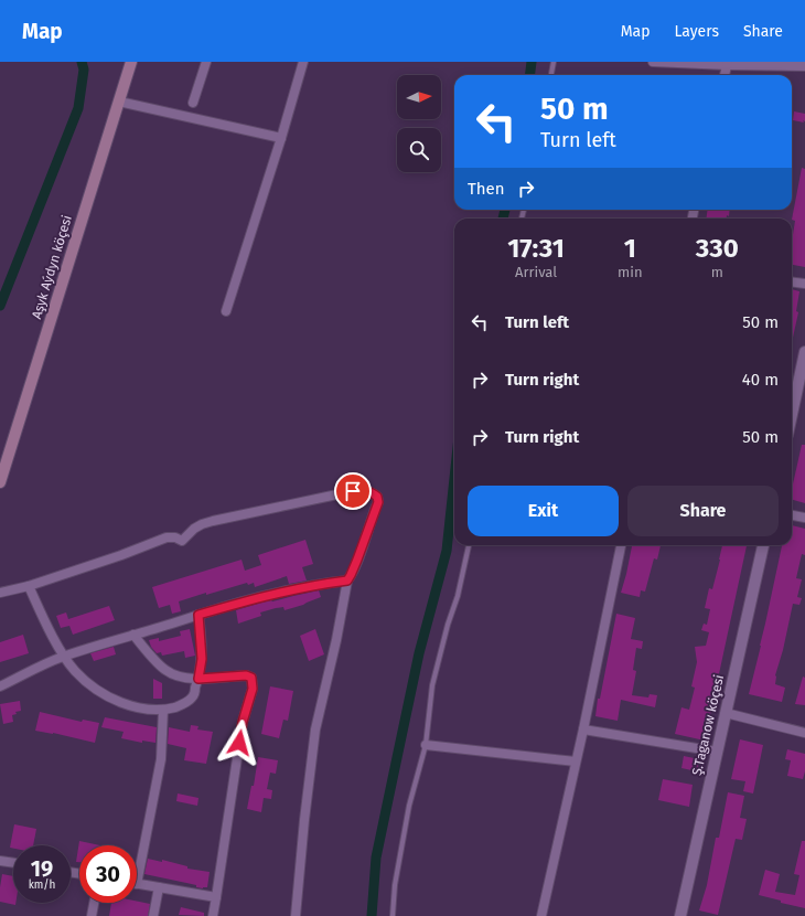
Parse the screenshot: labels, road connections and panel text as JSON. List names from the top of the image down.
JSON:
{
  "streets": {
    "main road": ["Aşyk Aýdyn köçesi"],
    "street": ["Ş.Taganow köçesi"]
  },
  "north": "right",
  "page": {
    "header": "Map",
    "nav": ["Map", "Layers", "Share"],
    "turn": ["50 m", "Turn left"],
    "then": "Then",
    "eta": [
      "17:31",
      "Arrival",
      "1",
      "min",
      "330",
      "m"
    ],
    "list": [
      {
        "name": "Turn left",
        "value": "50 m"
      },
      {
        "name": "Turn right",
        "value": "40 m"
      },
      {
        "name": "Turn right",
        "value": "50 m"
      }
    ],
    "buttons": ["Exit", "Share"],
    "speed": "19 km/h",
    "limit": "30"
  }
}
